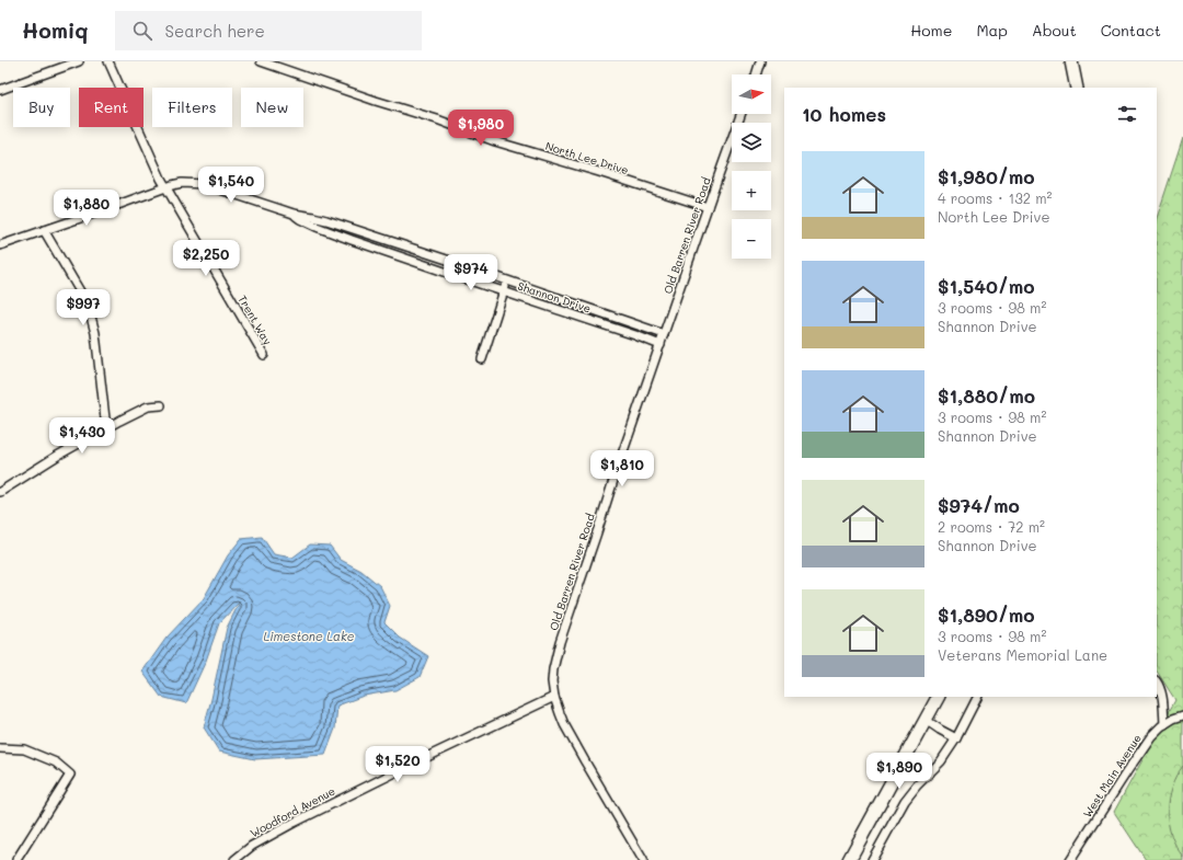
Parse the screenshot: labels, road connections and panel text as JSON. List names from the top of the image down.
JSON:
{
  "streets": {
    "street": [
      "North Lee Drive",
      "Old Barren River Road",
      "Shannon Drive",
      "Trent Way",
      "West Main Avenue",
      "Woodford Avenue"
    ]
  },
  "crossings": [
    ["North Lee Drive", "Old Barren River Road"],
    ["Old Barren River Road", "Shannon Drive"],
    ["Old Barren River Road", "Woodford Avenue"],
    ["Shannon Drive", "Trent Way"]
  ],
  "water": ["Limestone Lake"],
  "north": "right",
  "page": {
    "header": "Homiq",
    "search": "Search here",
    "nav": [
      "Home",
      "Map",
      "About",
      "Contact"
    ],
    "map_buttons": ["+", "−"],
    "chip": [
      "Buy",
      "Rent",
      "Filters",
      "New"
    ],
    "heading": "10 homes",
    "price": [
      "$1,980",
      "$1,540",
      "$1,880",
      "$2,250",
      "$974",
      "$997",
      "$1,430",
      "$1,810",
      "$1,520",
      "$1,890"
    ],
    "list": [
      {
        "name": "$1,980/mo",
        "note": "4 rooms · 132 m² · North Lee Drive"
      },
      {
        "name": "$1,540/mo",
        "note": "3 rooms · 98 m² · Shannon Drive"
      },
      {
        "name": "$1,880/mo",
        "note": "3 rooms · 98 m² · Shannon Drive"
      },
      {
        "name": "$974/mo",
        "note": "2 rooms · 72 m² · Shannon Drive"
      },
      {
        "name": "$1,890/mo",
        "note": "3 rooms · 98 m² · Veterans Memorial Lane"
      }
    ]
  }
}
